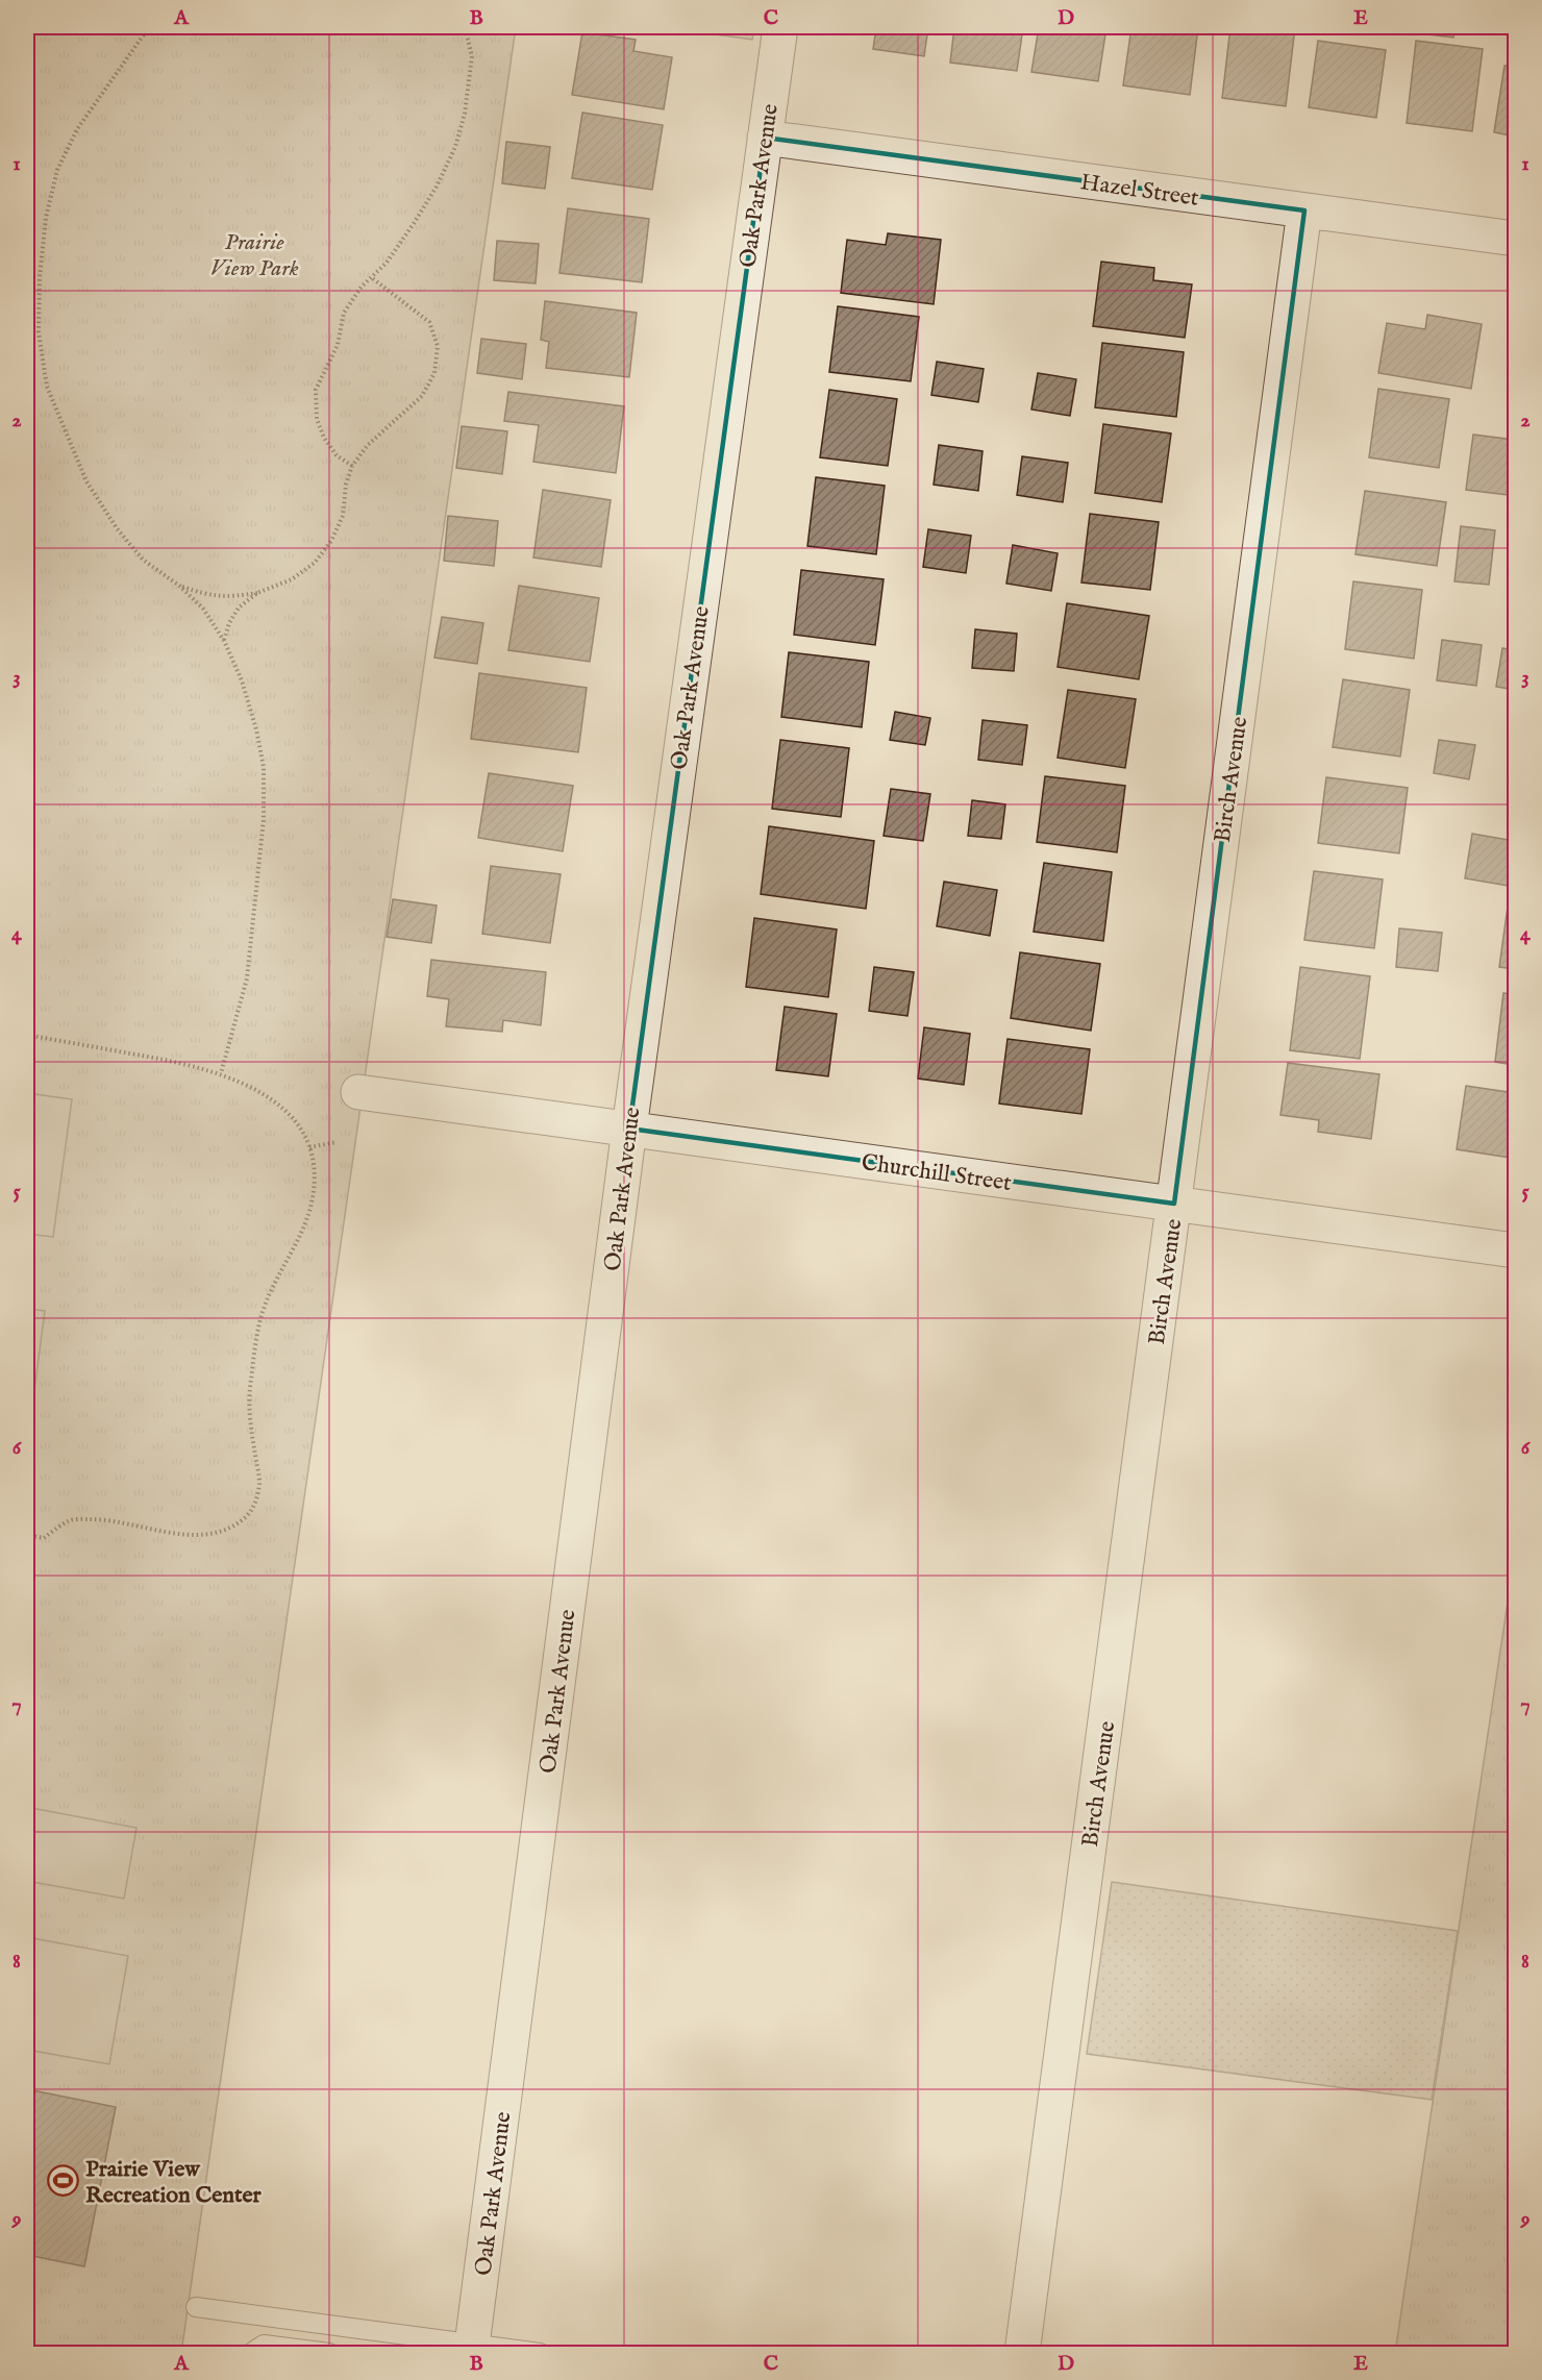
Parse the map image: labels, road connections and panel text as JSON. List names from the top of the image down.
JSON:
{
  "streets": {
    "street": [
      "Oak Park Avenue",
      "Hazel Street",
      "Birch Avenue",
      "Churchill Street"
    ]
  },
  "crossings": [
    ["Oak Park Avenue", "Hazel Street"],
    ["Oak Park Avenue", "Churchill Street"],
    ["Hazel Street", "Birch Avenue"],
    ["Birch Avenue", "Churchill Street"]
  ],
  "parks": ["Prairie View Park"],
  "places": {
    "sports": ["Prairie View Recreation Center"]
  },
  "grid": {
    "columns": [
      "A",
      "B",
      "C",
      "D",
      "E"
    ],
    "rows": [
      "1",
      "2",
      "3",
      "4",
      "5",
      "6",
      "7",
      "8",
      "9"
    ]
  }
}
